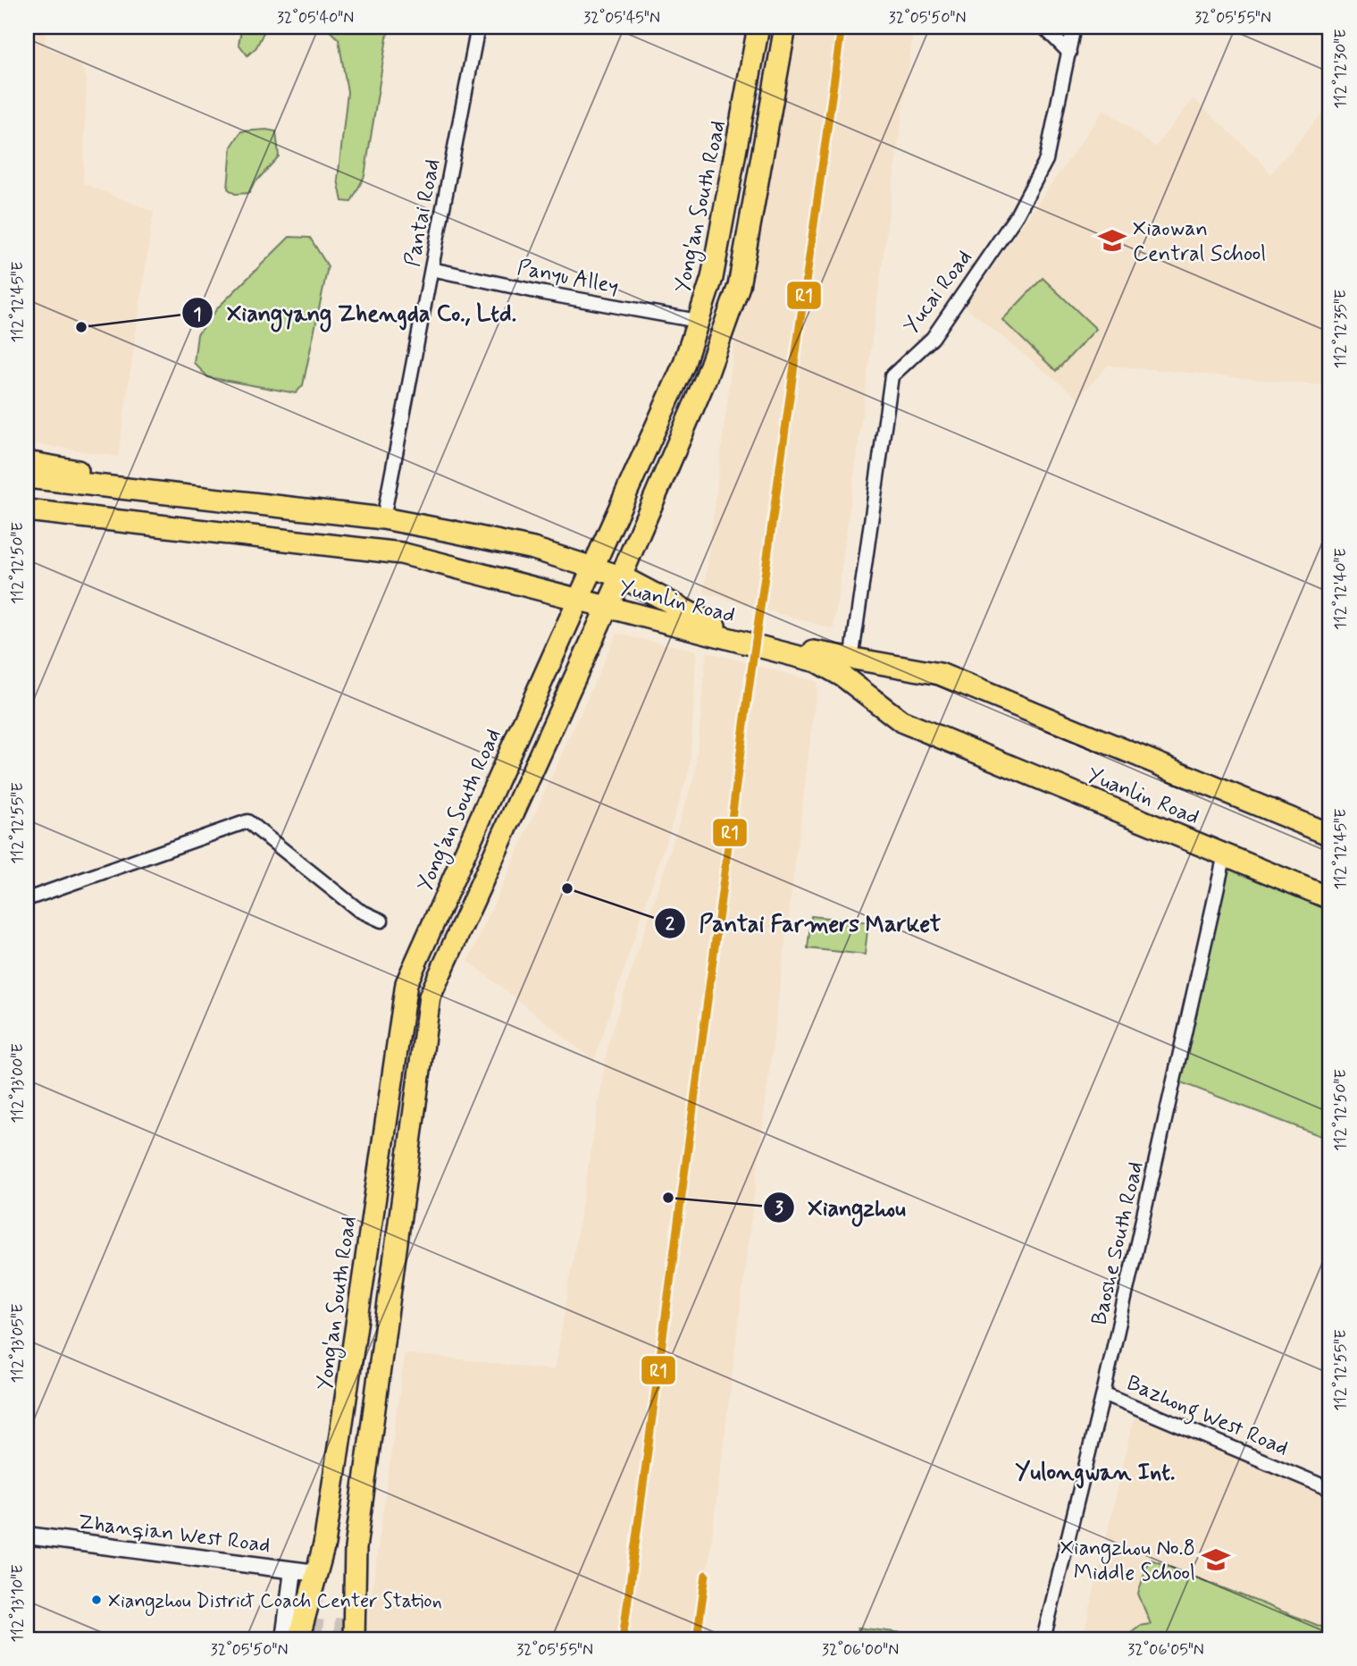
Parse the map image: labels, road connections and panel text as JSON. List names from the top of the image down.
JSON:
{
  "streets": {
    "main road": ["Yong'an South Road", "Yuanlin Road"],
    "street": [
      "Pantai Road",
      "Panyu Alley",
      "Yucai Road",
      "Baoshe South Road",
      "Bazhong West Road",
      "Zhanqian West Road"
    ]
  },
  "crossings": [
    ["Yong'an South Road", "Panyu Alley"],
    ["Yong'an South Road", "Yuanlin Road"],
    ["Yong'an South Road", "Zhanqian West Road"],
    ["Pantai Road", "Panyu Alley"],
    ["Pantai Road", "Yuanlin Road"],
    ["Yucai Road", "Yuanlin Road"],
    ["Yuanlin Road", "Baoshe South Road"],
    ["Baoshe South Road", "Bazhong West Road"]
  ],
  "districts": ["Yulongwan Int."],
  "places": {
    "school or university": ["Xiaowan Central School", "Xiangzhou No.8 Middle School"],
    "other": [
      "Xiangyang Zhengda Co., Ltd.",
      "Pantai Farmers Market",
      "Xiangzhou",
      "Xiangzhou District Coach Center Station"
    ]
  },
  "lines": ["transit line R1"],
  "coordinates": [
    "32°05'40\"N",
    "32°05'45\"N",
    "32°05'50\"N",
    "32°05'55\"N",
    "112°12'30\"E",
    "112°12'45\"E",
    "112°12'35\"E",
    "112°12'50\"E",
    "112°12'40\"E",
    "112°12'55\"E",
    "112°13'00\"E",
    "112°13'05\"E",
    "112°13'10\"E",
    "32°06'00\"N",
    "32°06'05\"N"
  ]
}
